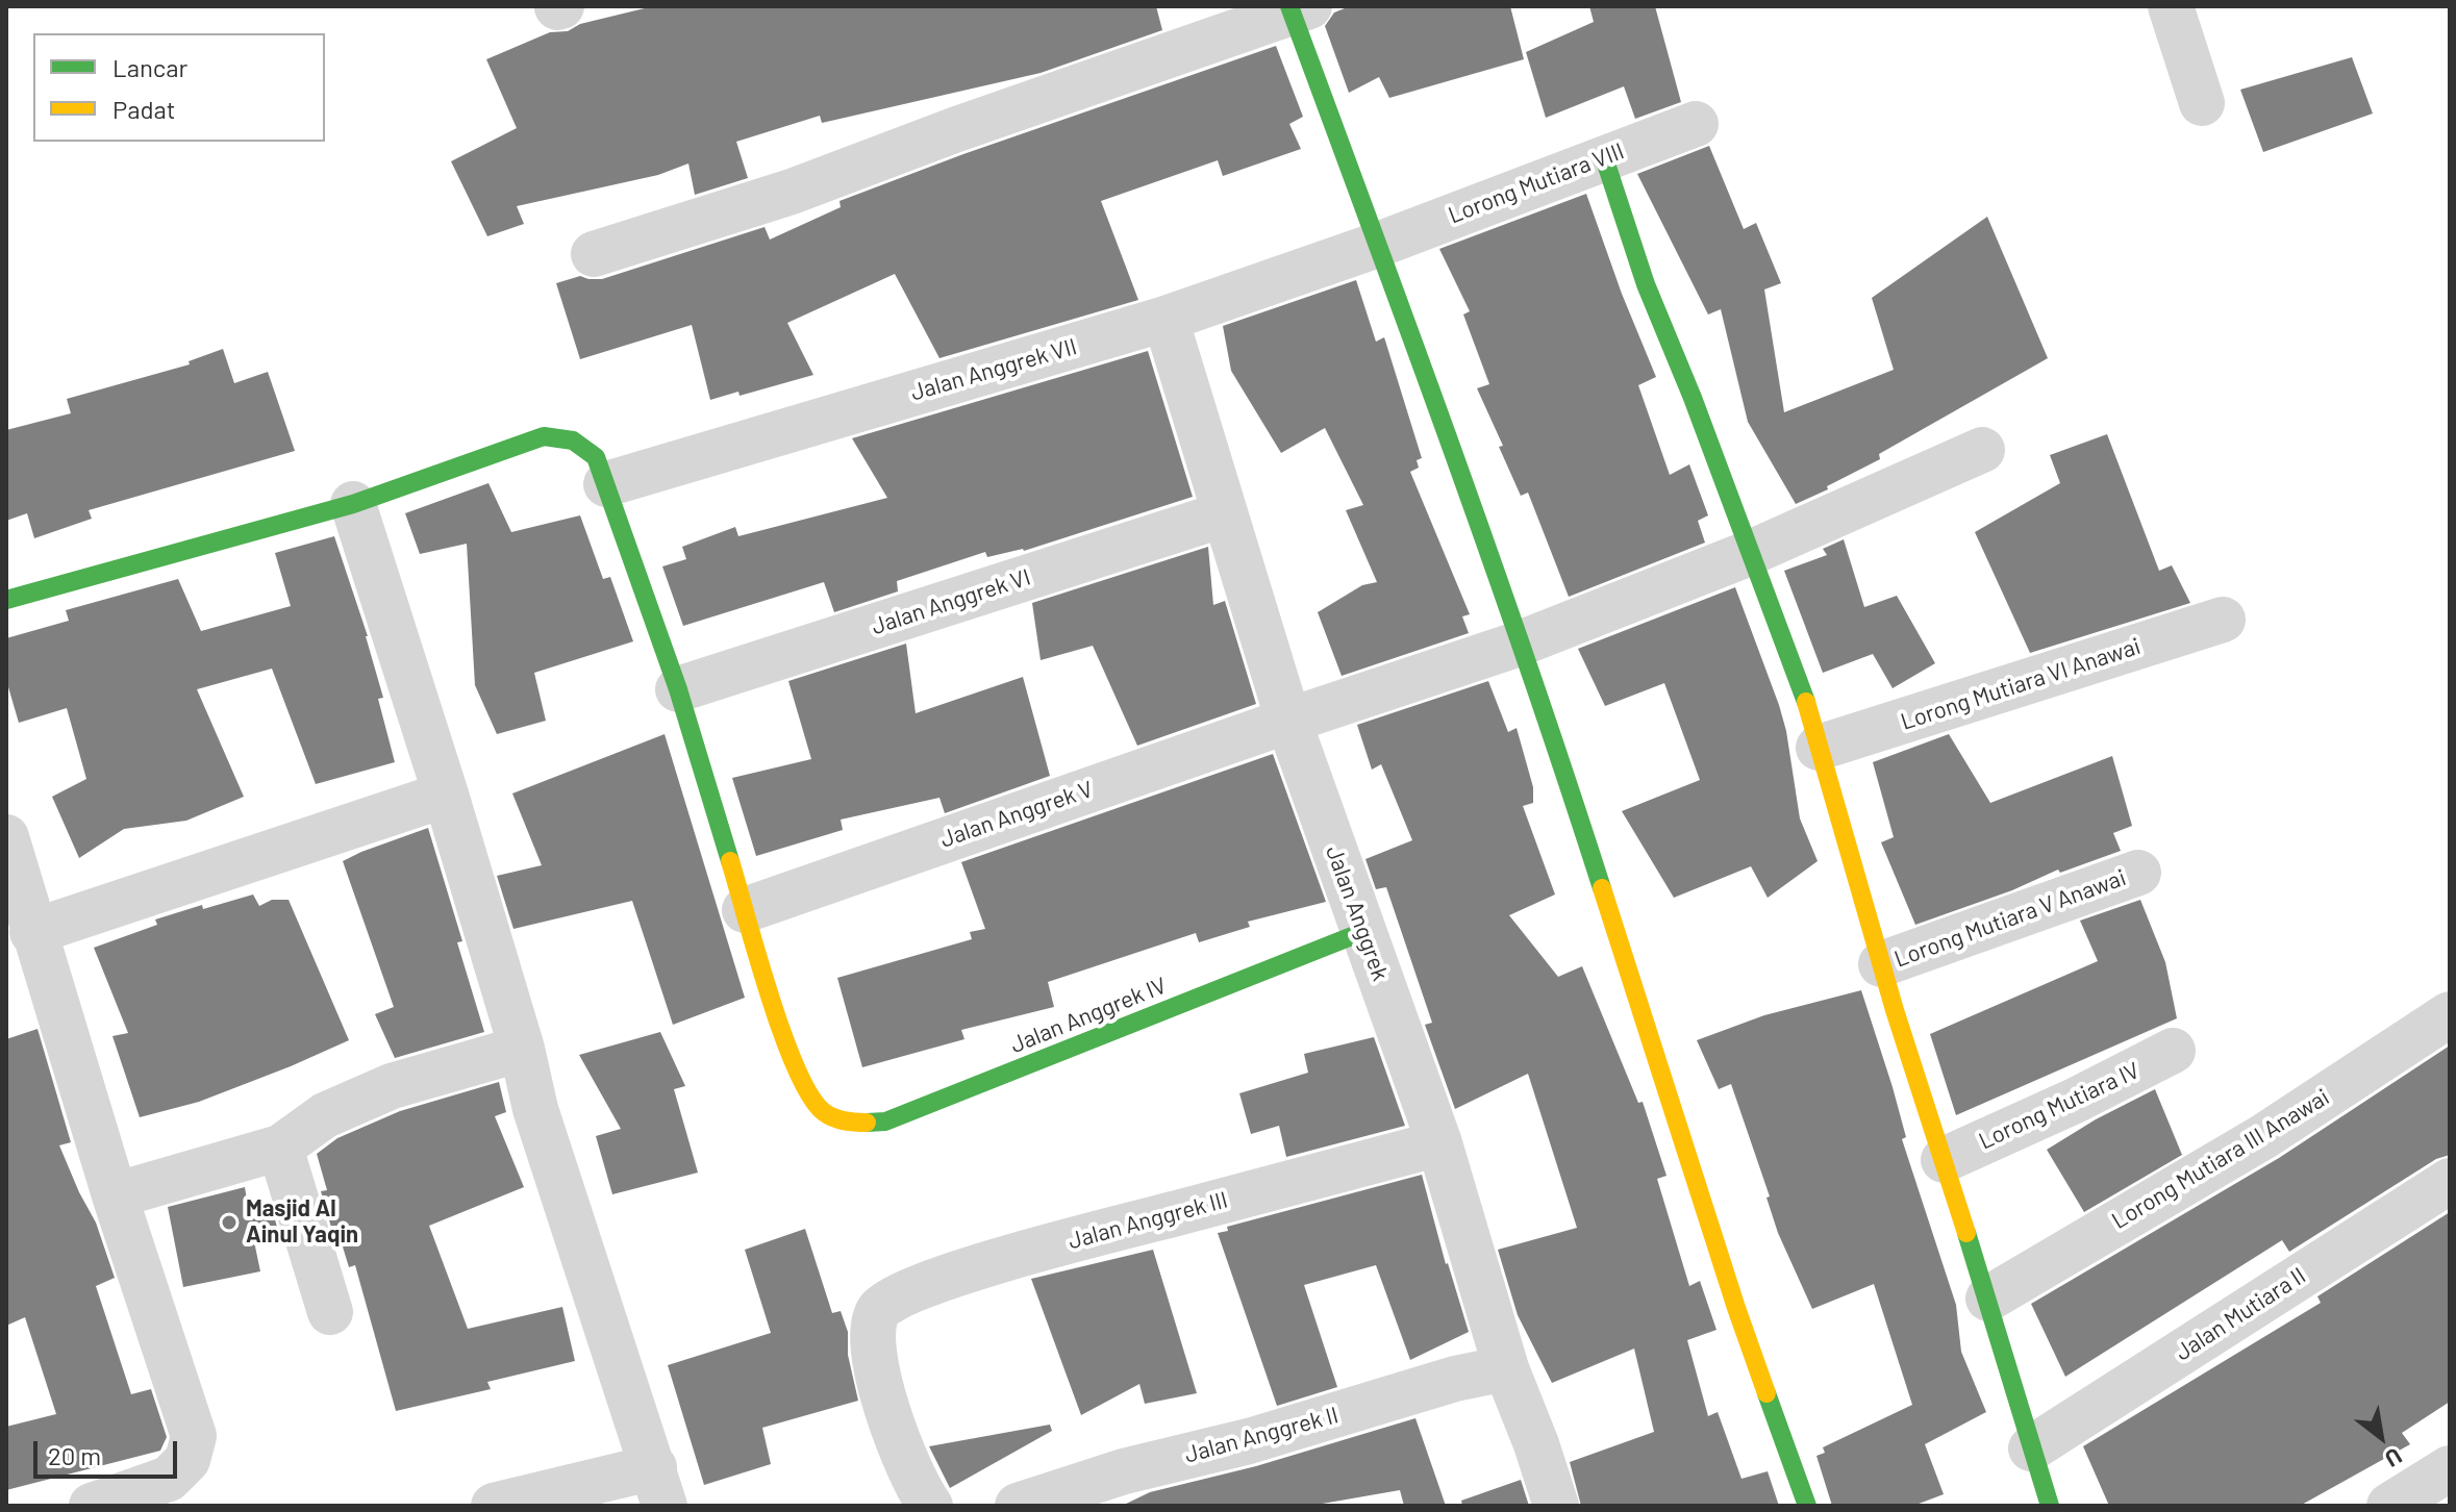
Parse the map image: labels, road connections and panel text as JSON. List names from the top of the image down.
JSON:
{
  "streets": {
    "street": [
      "Lorong Mutiara VIII",
      "Jalan Anggrek VII",
      "Jalan Anggrek VI",
      "Lorong Mutiara VI Anawai",
      "Jalan Anggrek V",
      "Jalan Anggrek",
      "Lorong Mutiara V Anawai",
      "Jalan Anggrek IV",
      "Lorong Mutiara IV",
      "Lorong Mutiara III Anawai",
      "Jalan Anggrek III",
      "Jalan Mutiara II",
      "Jalan Anggrek II"
    ]
  },
  "crossings": [
    ["Lorong Mutiara VIII", "Jalan Anggrek VII"],
    ["Jalan Anggrek VII", "Jalan Anggrek"],
    ["Jalan Anggrek VI", "Jalan Anggrek"],
    ["Jalan Anggrek V", "Jalan Anggrek"],
    ["Jalan Anggrek V", "Jalan Anggrek IV"],
    ["Jalan Anggrek", "Jalan Anggrek IV"],
    ["Jalan Anggrek", "Jalan Anggrek III"],
    ["Jalan Anggrek", "Jalan Anggrek II"]
  ],
  "places": ["Masjid Al Ainul Yaqin"],
  "legend": ["Lancar", "Padat"],
  "scale_bar": "20 m",
  "north": "bottom right"
}
